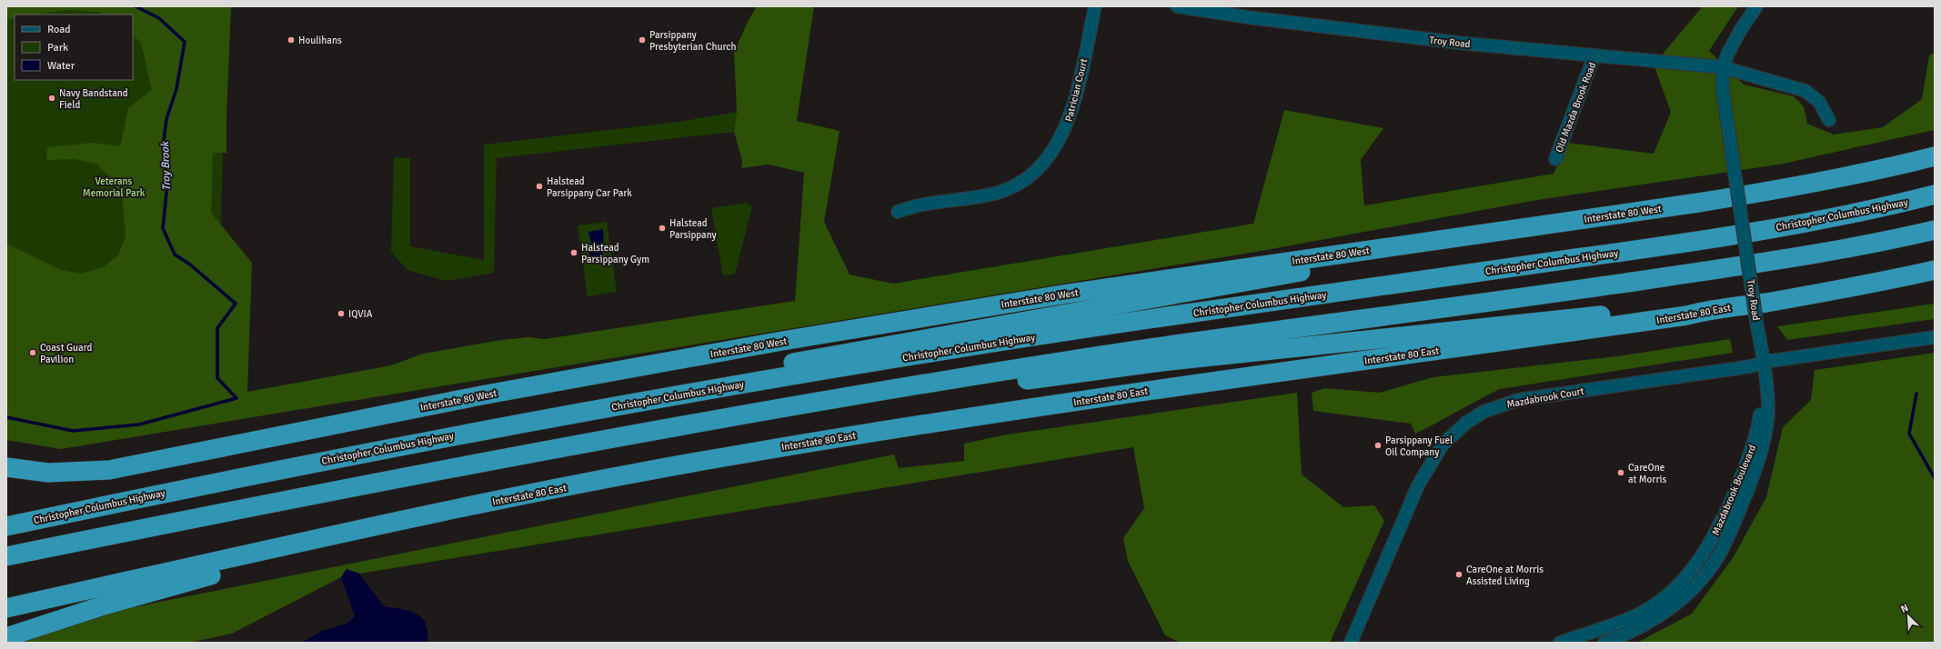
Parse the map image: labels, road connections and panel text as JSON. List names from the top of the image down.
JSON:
{
  "streets": {
    "highway": ["Interstate 80 West", "Christopher Columbus Highway", "Interstate 80 East"],
    "street": [
      "Troy Road",
      "Patrician Court",
      "Old Mazda Brook Road",
      "Mazdabrook Court",
      "Mazdabrook Boulevard"
    ]
  },
  "crossings": [
    ["Troy Road", "Old Mazda Brook Road"],
    ["Troy Road", "Mazdabrook Court"],
    ["Troy Road", "Mazdabrook Boulevard"],
    ["Mazdabrook Court", "Mazdabrook Boulevard"]
  ],
  "water": ["Troy Brook"],
  "parks": ["Veterans Memorial Park"],
  "places": [
    "Houlihans",
    "Parsippany Presbyterian Church",
    "Navy Bandstand Field",
    "Halstead Parsippany Car Park",
    "Halstead Parsippany",
    "Halstead Parsippany Gym",
    "IQVIA",
    "Coast Guard Pavilion",
    "Parsippany Fuel Oil Company",
    "CareOne at Morris",
    "CareOne at Morris Assisted Living"
  ],
  "legend": ["Road", "Park", "Water"],
  "north": "top left"
}
